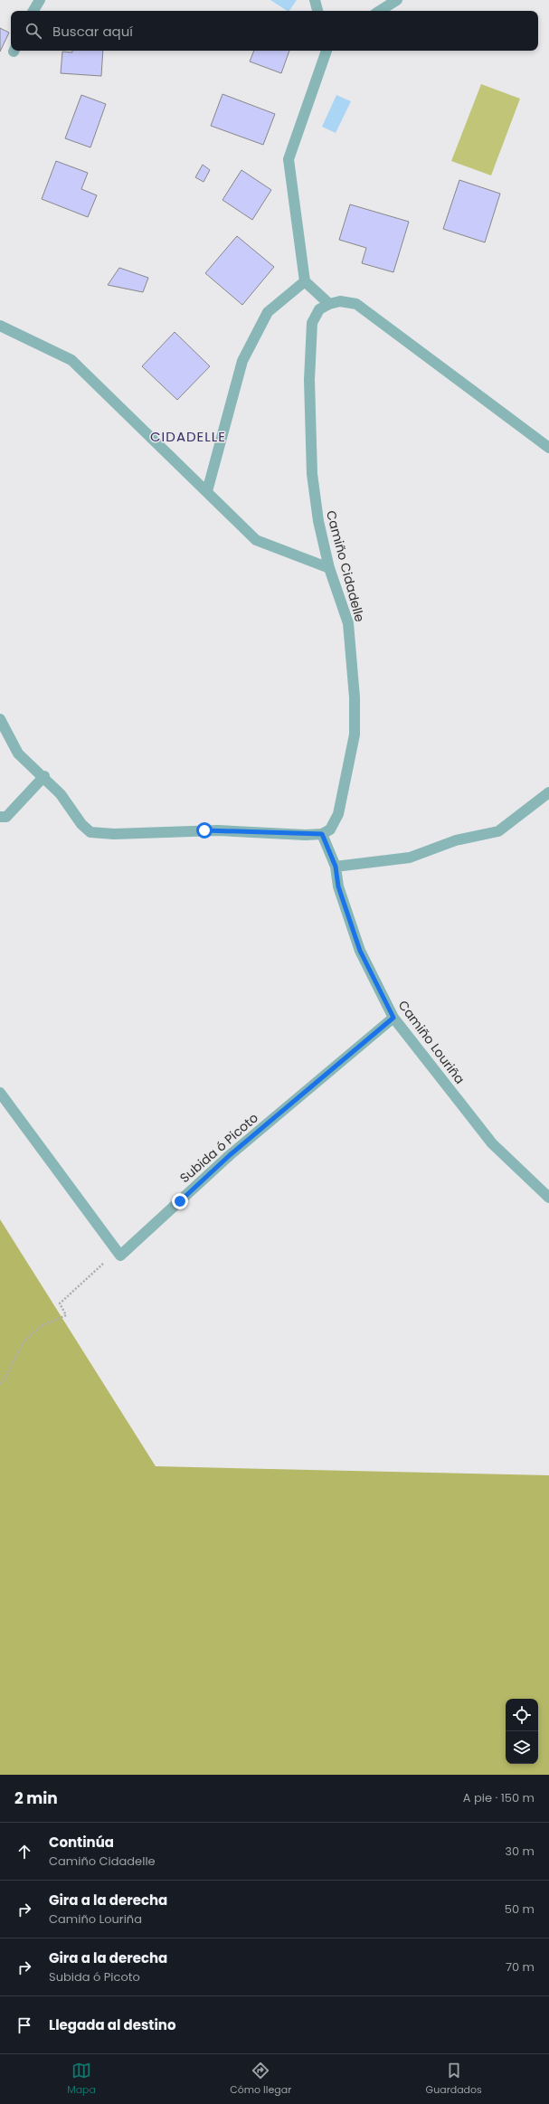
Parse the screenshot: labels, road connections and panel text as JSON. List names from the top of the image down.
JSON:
{
  "streets": {
    "street": ["Camiño Cidadelle", "Camiño Louriña", "Subida ó Picoto"]
  },
  "crossings": [
    ["Camiño Cidadelle", "Camiño Louriña"],
    ["Camiño Louriña", "Subida ó Picoto"]
  ],
  "districts": ["CIDADELLE"],
  "page": {
    "search": "Buscar aquí",
    "heading": ["2 min", "A pie · 150 m"],
    "list": [
      ["Continúa", "Camiño Cidadelle", "30 m"],
      ["Gira a la derecha", "Camiño Louriña", "50 m"],
      ["Gira a la derecha", "Subida ó Picoto", "70 m"],
      "Llegada al destino"
    ],
    "nav": ["Mapa", "Cómo llegar", "Guardados"]
  }
}
